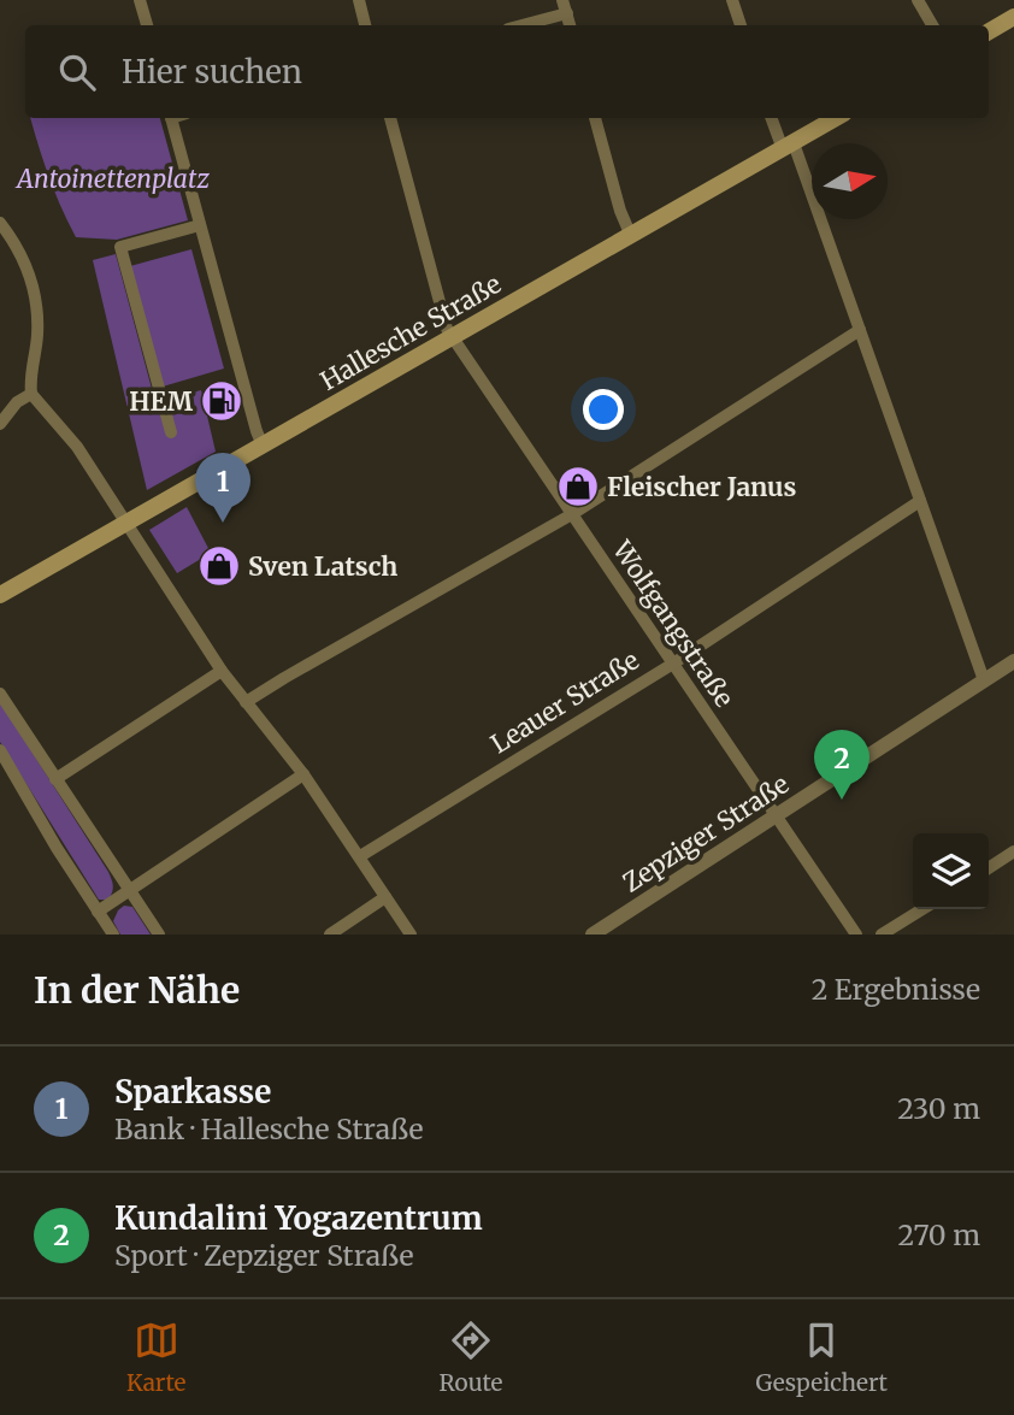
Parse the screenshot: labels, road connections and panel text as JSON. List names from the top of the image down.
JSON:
{
  "streets": {
    "main road": ["Hallesche Straße"],
    "street": ["Wolfgangstraße", "Leauer Straße", "Zepziger Straße"]
  },
  "crossings": [
    ["Hallesche Straße", "Wolfgangstraße"],
    ["Wolfgangstraße", "Leauer Straße"],
    ["Wolfgangstraße", "Zepziger Straße"]
  ],
  "parks": ["Antoinettenplatz"],
  "places": {
    "fuel station": ["HEM"],
    "shop": ["Fleischer Janus", "Sven Latsch"]
  },
  "north": "right",
  "page": {
    "search": "Hier suchen",
    "pins": ["1", "2"],
    "heading": ["In der Nähe", "2 Ergebnisse"],
    "list": [
      {
        "mark": "1",
        "name": "Sparkasse",
        "note": "Bank · Hallesche Straße",
        "value": "230 m"
      },
      {
        "mark": "2",
        "name": "Kundalini Yogazentrum",
        "note": "Sport · Zepziger Straße",
        "value": "270 m"
      }
    ],
    "nav": ["Karte", "Route", "Gespeichert"]
  }
}
